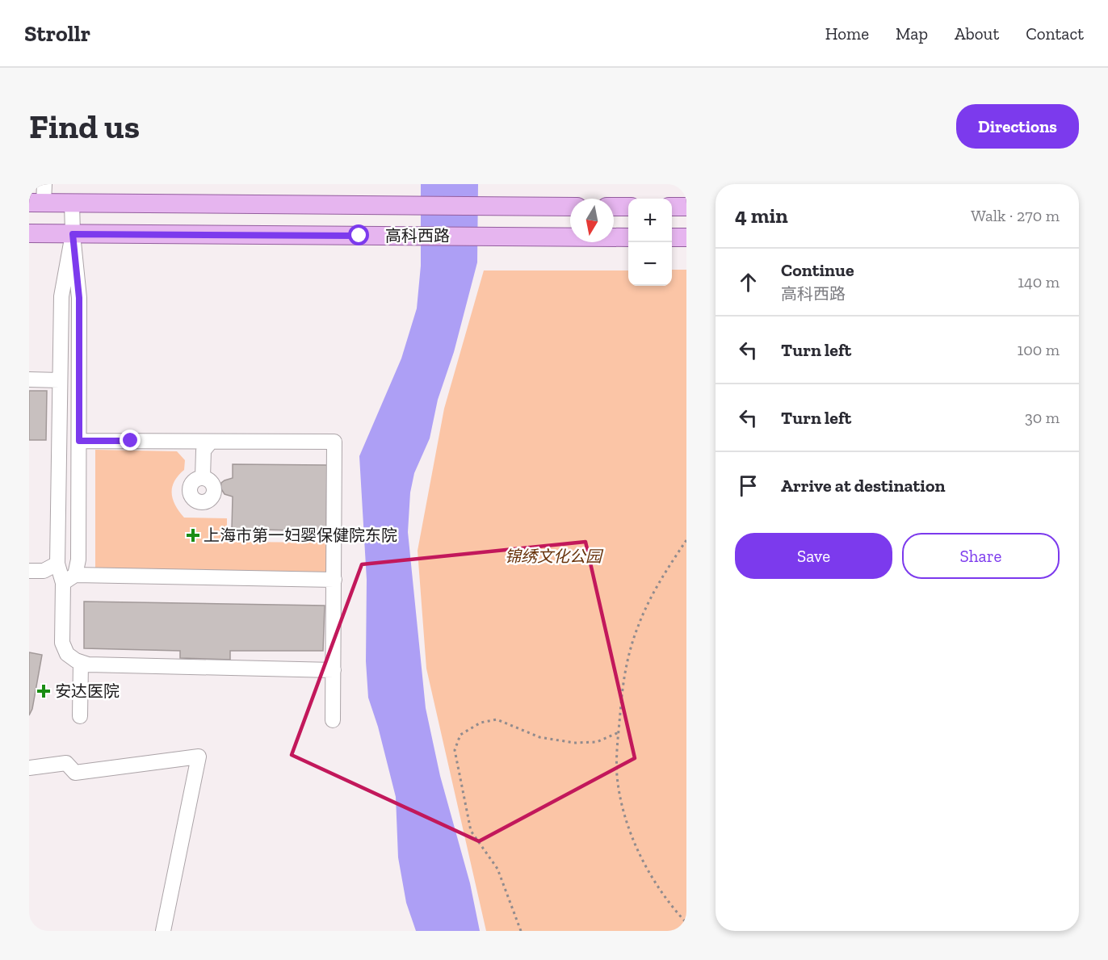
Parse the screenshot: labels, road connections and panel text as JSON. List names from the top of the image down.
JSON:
{
  "streets": {
    "main road": ["高科西路"]
  },
  "parks": ["锦绣文化公园"],
  "places": {
    "health": ["上海市第一妇婴保健院东院", "安达医院"]
  },
  "north": "bottom",
  "page": {
    "header": "Strollr",
    "nav": [
      "Home",
      "Map",
      "About",
      "Contact"
    ],
    "buttons": [
      "Directions",
      ["Save", "Share"]
    ],
    "title": "Find us",
    "heading": ["4 min", "Walk · 270 m"],
    "map_buttons": ["+", "−"],
    "list": [
      ["Continue", "高科西路", "140 m"],
      ["Turn left", "100 m"],
      ["Turn left", "30 m"],
      "Arrive at destination"
    ]
  }
}
